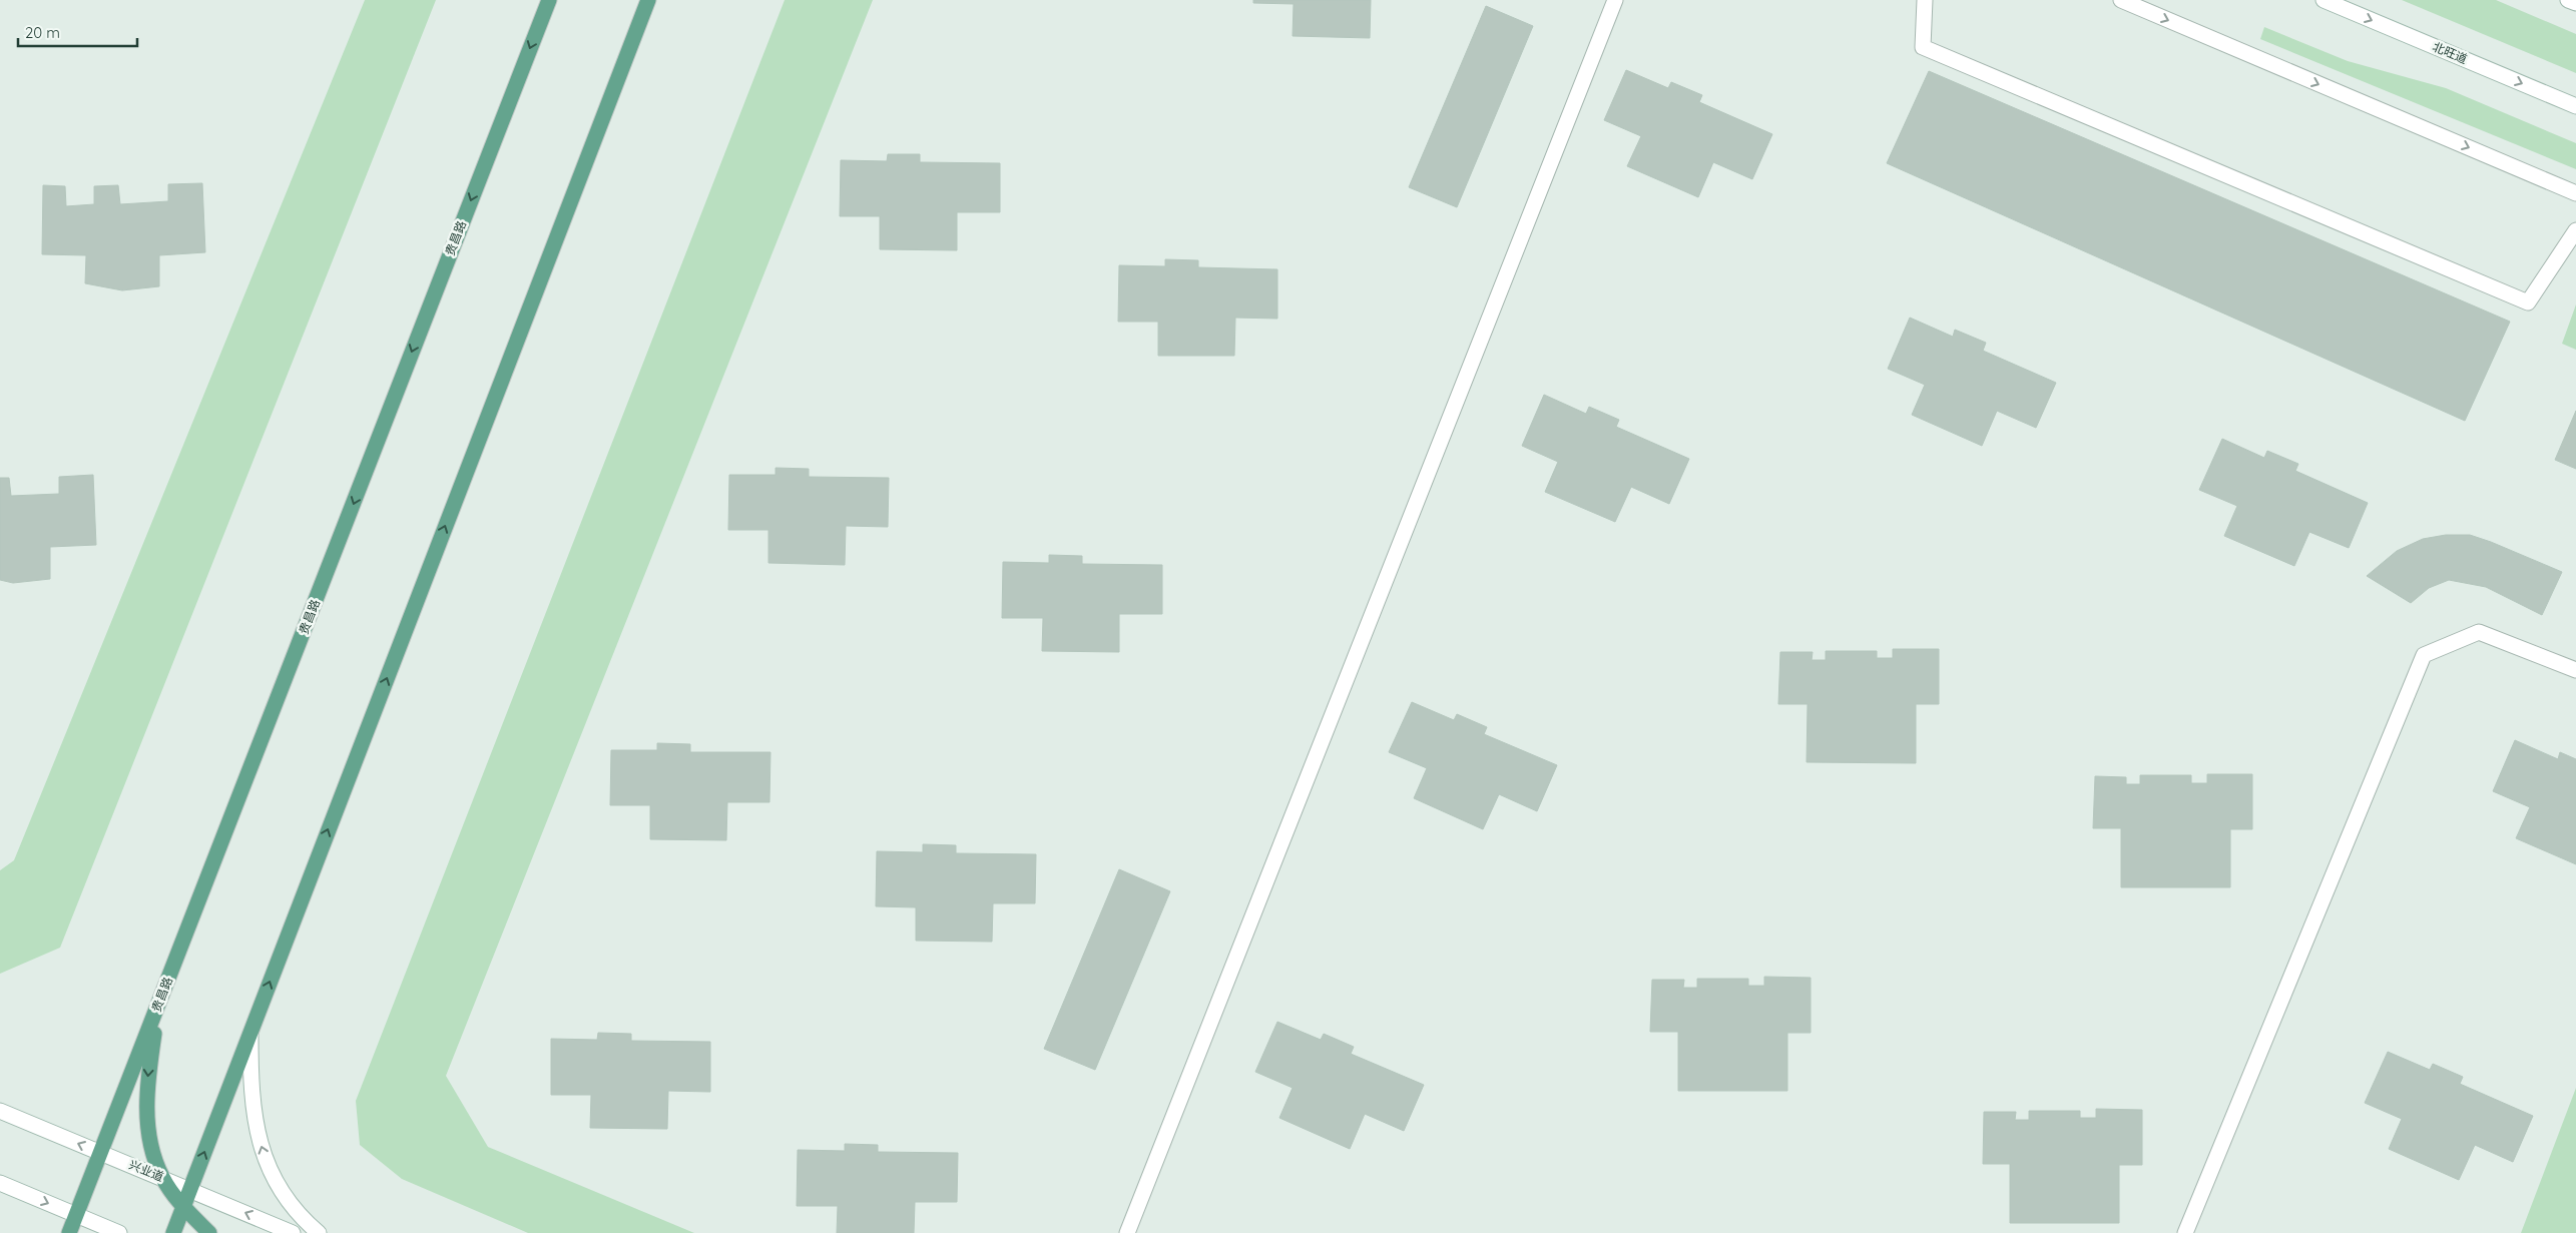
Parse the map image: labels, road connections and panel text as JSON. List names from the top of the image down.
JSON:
{
  "streets": {
    "main road": ["贵昌路"],
    "street": ["北旺道", "兴业道"]
  },
  "crossings": [
    ["贵昌路", "兴业道"]
  ],
  "scale_bar": "20 m"
}
